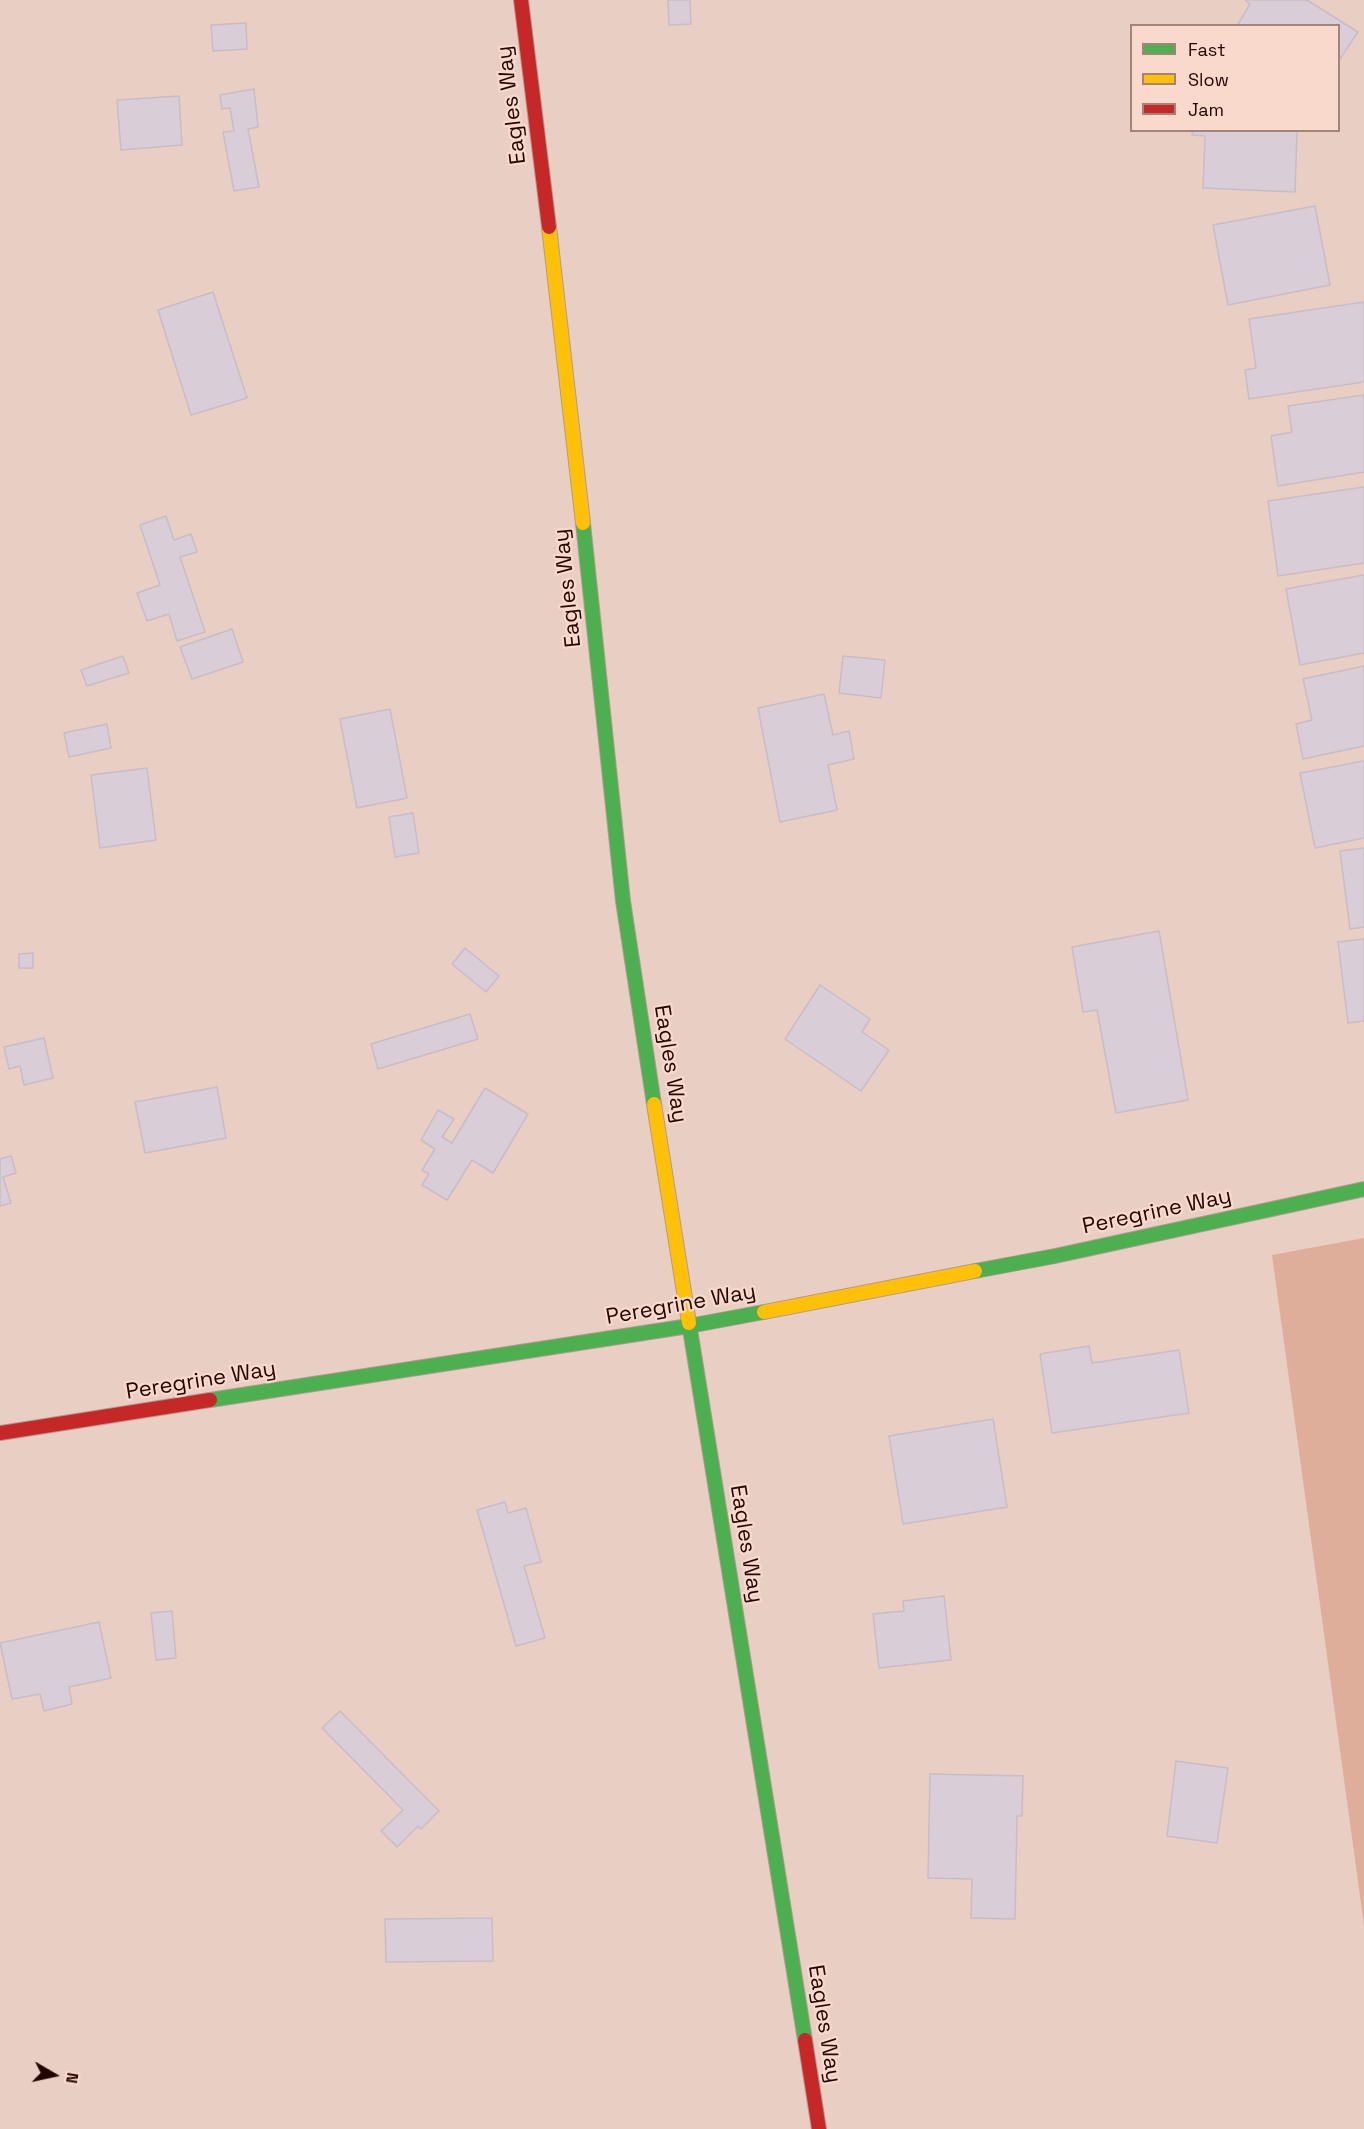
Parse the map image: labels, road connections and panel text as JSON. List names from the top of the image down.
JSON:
{
  "streets": {
    "street": ["Eagles Way", "Peregrine Way"]
  },
  "crossings": [
    ["Eagles Way", "Peregrine Way"]
  ],
  "legend": ["Fast", "Slow", "Jam"],
  "north": "right"
}
